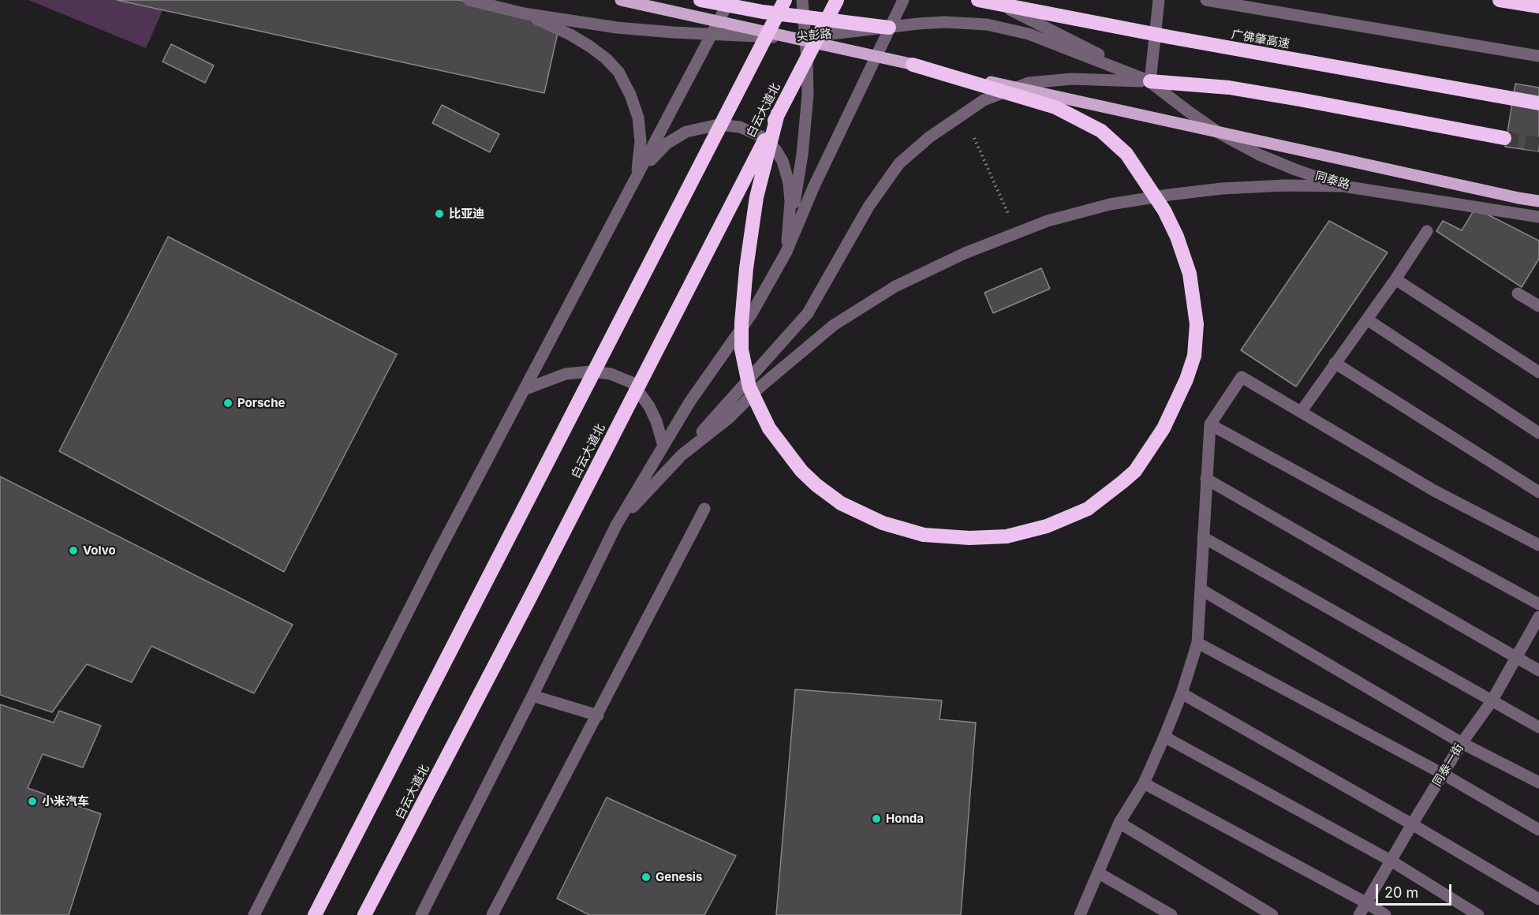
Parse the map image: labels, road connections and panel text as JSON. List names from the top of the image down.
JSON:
{
  "streets": {
    "highway": ["广佛肇高速", "白云大道北"],
    "street": ["尖彭路", "同泰路", "同泰一街"]
  },
  "crossings": [
    ["尖彭路", "同泰路"]
  ],
  "places": [
    "比亚迪",
    "Porsche",
    "Volvo",
    "小米汽车",
    "Honda",
    "Genesis"
  ],
  "scale_bar": "20 m"
}
